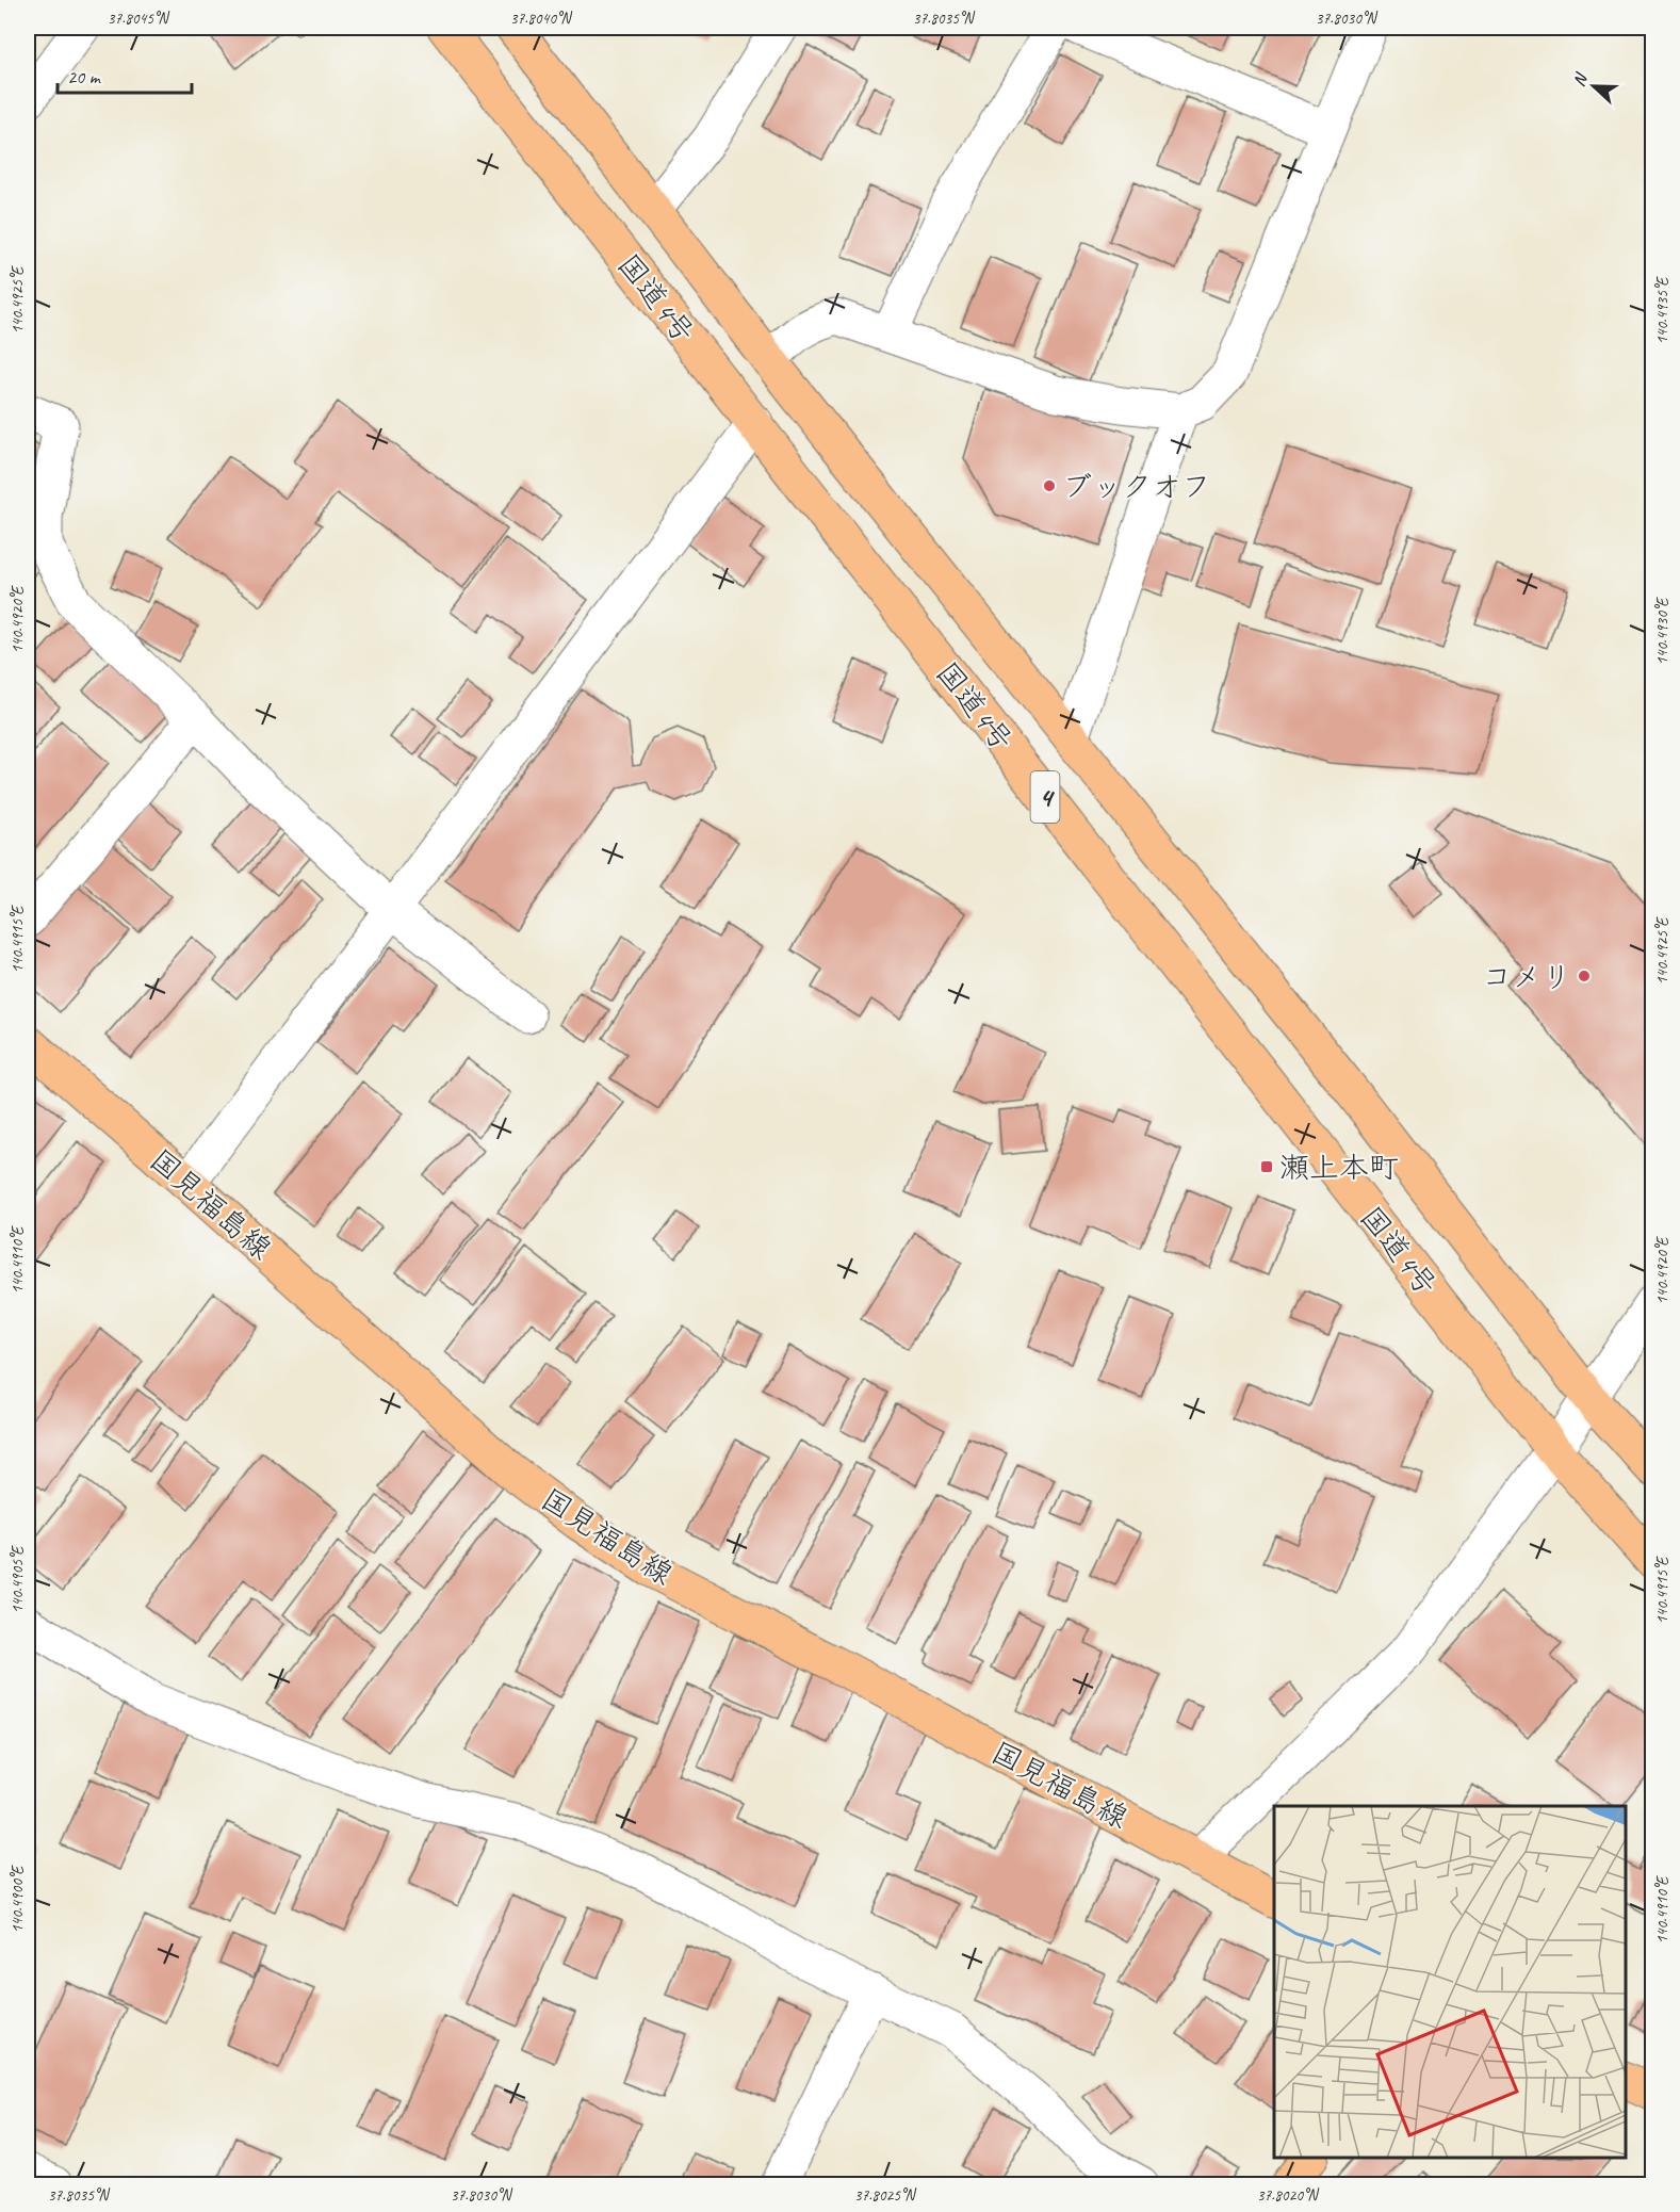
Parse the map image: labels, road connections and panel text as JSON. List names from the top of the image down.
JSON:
{
  "streets": {
    "main road": ["国道4号", "4", "国見福島線"]
  },
  "places": {
    "other": ["ブックオフ", "コメリ"],
    "transit": ["瀬上本町"]
  },
  "scale_bar": "20 m",
  "north": "left",
  "coordinates": [
    "37.8045°N",
    "37.8040°N",
    "37.8035°N",
    "37.8030°N",
    "140.4925°E",
    "140.4935°E",
    "140.4920°E",
    "140.4930°E",
    "140.4915°E",
    "140.4910°E",
    "140.4905°E",
    "140.4900°E",
    "37.8025°N",
    "37.8020°N"
  ]
}
